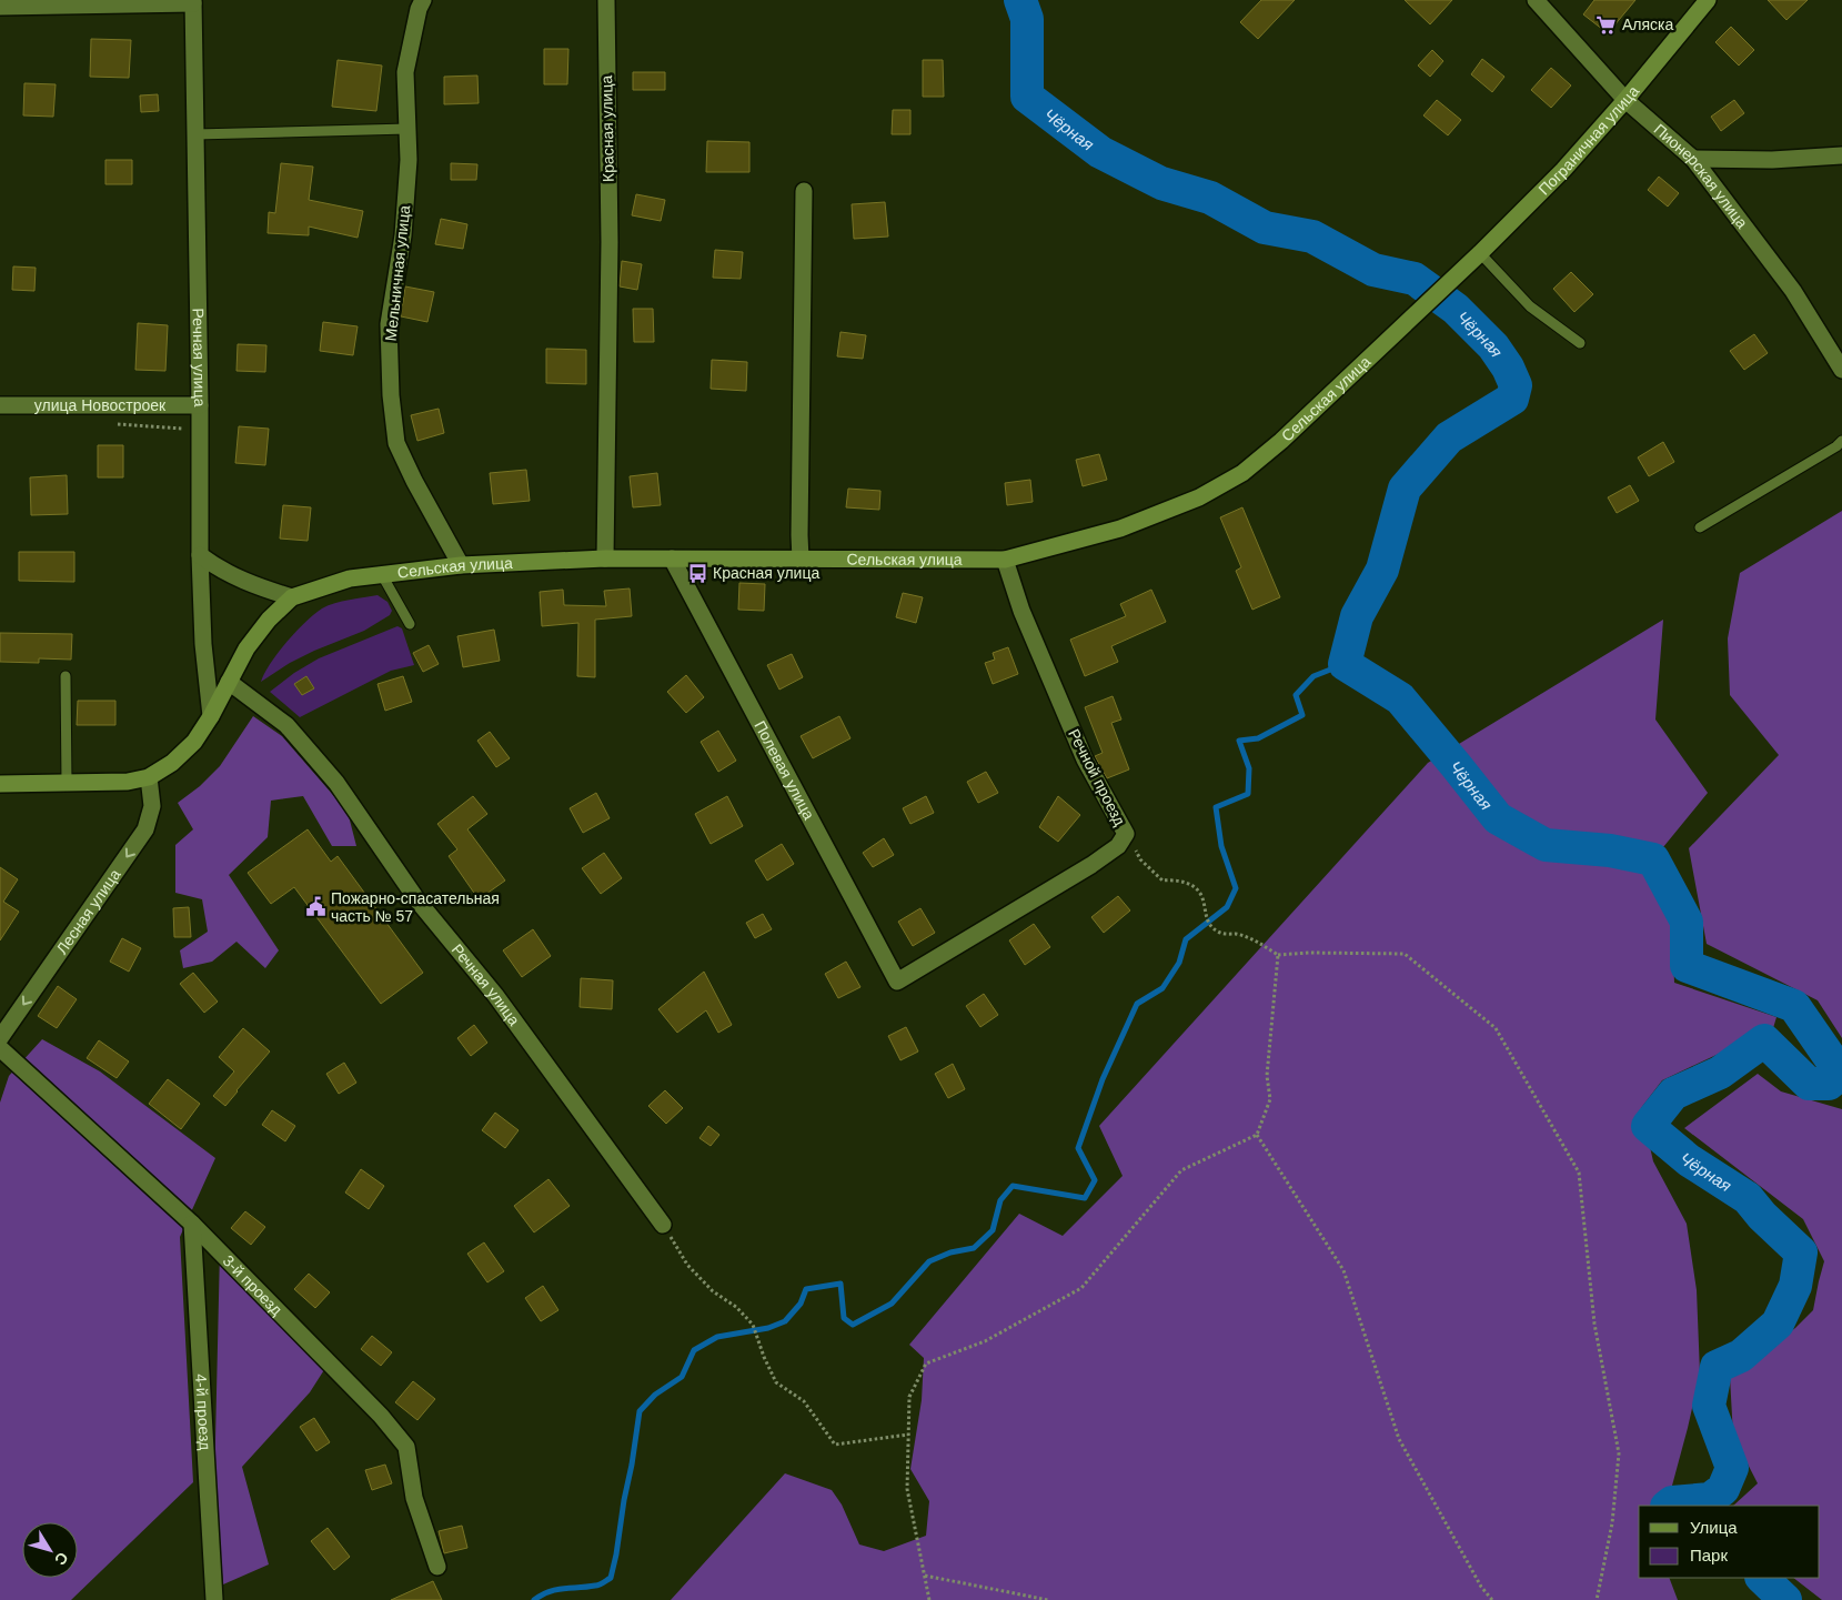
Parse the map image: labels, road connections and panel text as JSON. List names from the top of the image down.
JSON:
{
  "streets": {
    "main road": ["Пограничная улица", "Сельская улица"],
    "street": [
      "Красная улица",
      "Пионерская улица",
      "Мельничная улица",
      "Речная улица",
      "улица Новостроек",
      "Полевая улица",
      "Речной проезд",
      "Лесная улица",
      "3-й проезд",
      "4-й проезд"
    ]
  },
  "crossings": [
    ["Красная улица", "Сельская улица"],
    ["Пограничная улица", "Пионерская улица"],
    ["Пограничная улица", "Сельская улица"],
    ["Мельничная улица", "Сельская улица"],
    ["Речная улица", "улица Новостроек"],
    ["Сельская улица", "Полевая улица"],
    ["Сельская улица", "Речной проезд"],
    ["Полевая улица", "Речной проезд"],
    ["Лесная улица", "3-й проезд"],
    ["3-й проезд", "4-й проезд"]
  ],
  "one_way": ["Лесная улица"],
  "water": ["Чёрная"],
  "places": {
    "supermarket": ["Аляска"],
    "bus stop": ["Красная улица"],
    "public building": ["Пожарно-спасательная часть № 57"]
  },
  "legend": ["Улица", "Парк"],
  "north": "bottom right"
}
